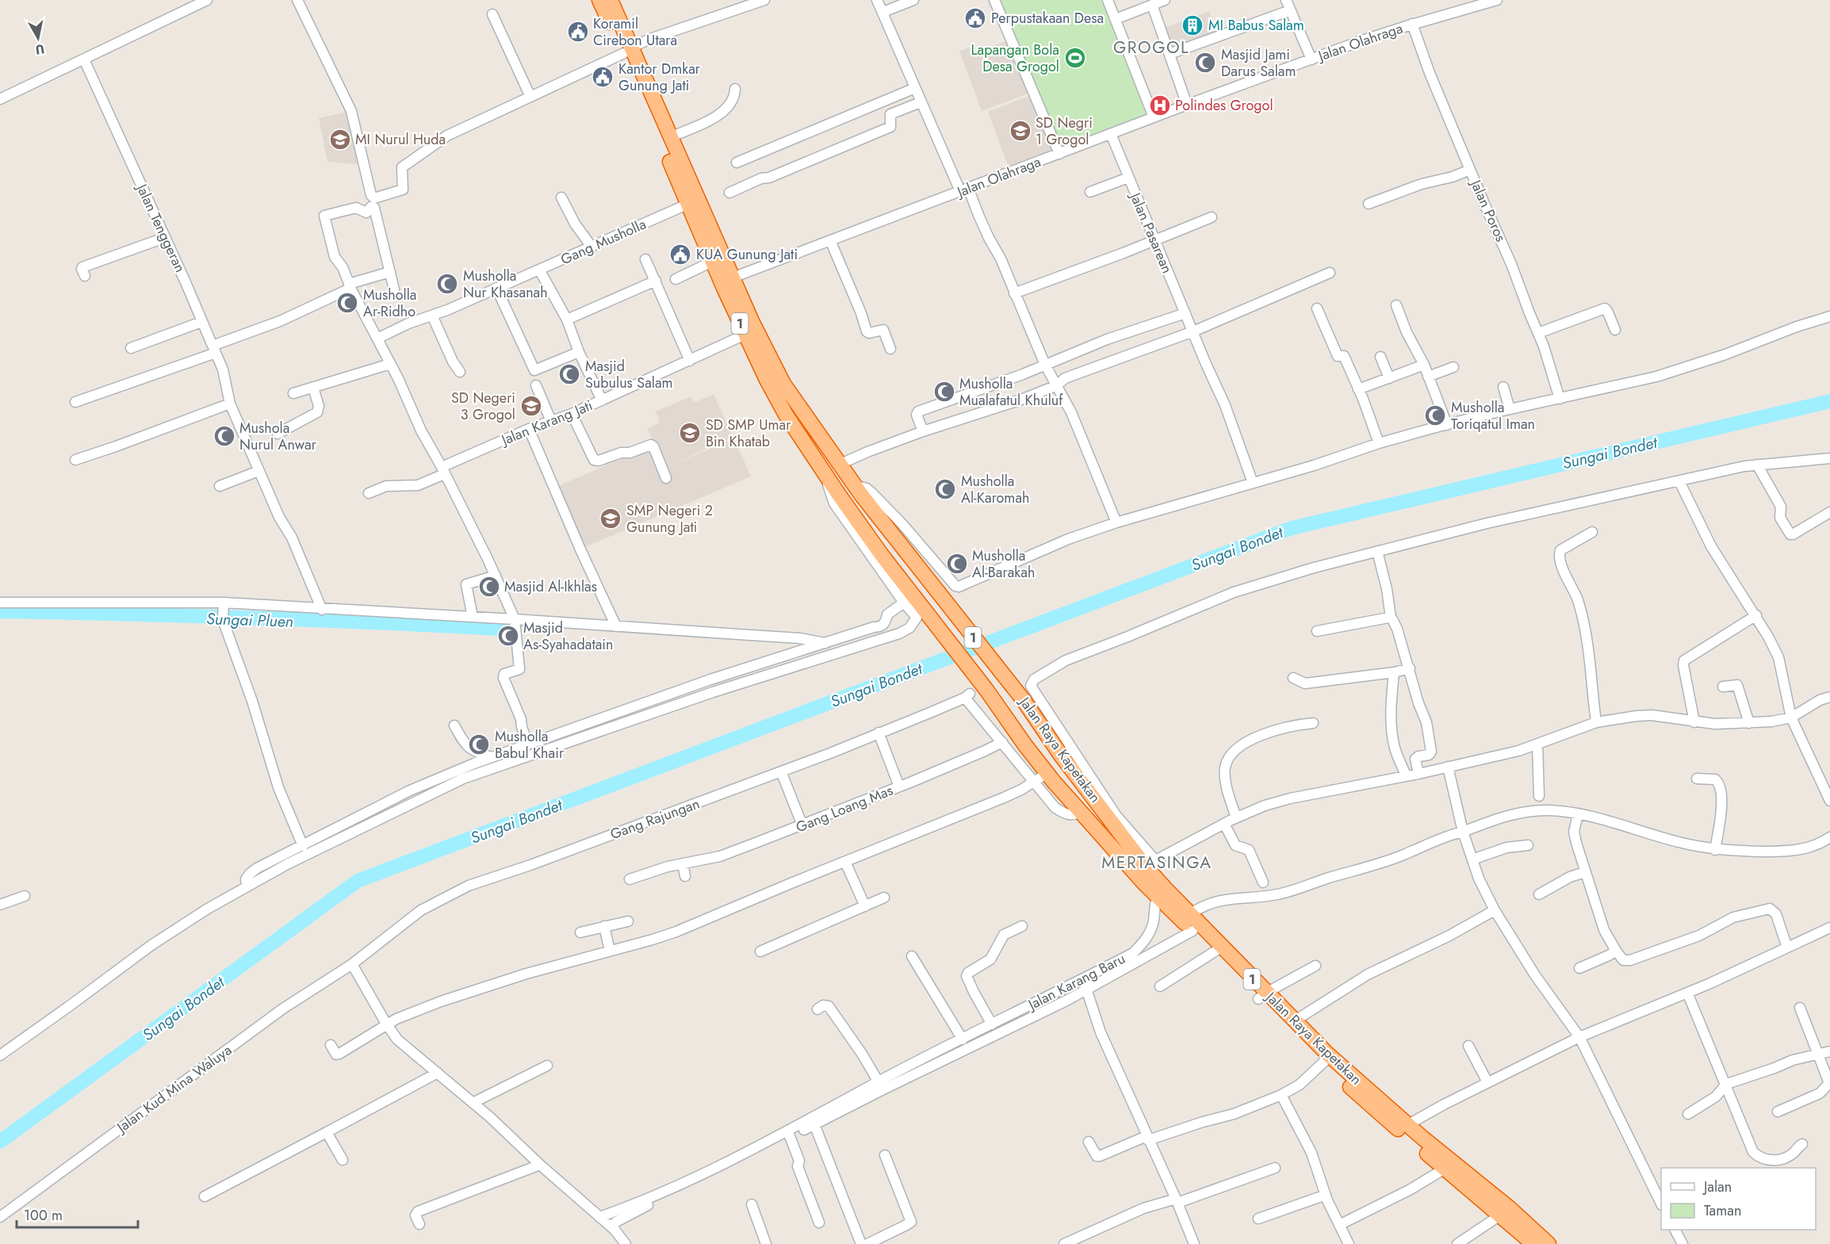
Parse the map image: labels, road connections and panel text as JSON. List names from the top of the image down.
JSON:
{
  "streets": {
    "highway": ["1", "Jalan Raya Kapetakan"],
    "street": [
      "Jalan Olahraga",
      "Jalan Poros",
      "Jalan Tenggeran",
      "Jalan Pasarean",
      "Gang Musholla",
      "Jalan Karang Jati",
      "Gang Loang Mas",
      "Gang Rajungan",
      "Jalan Karang Baru",
      "Jalan Kud Mina Waluya"
    ]
  },
  "crossings": [
    ["Jalan Olahraga", "Jalan Poros"],
    ["Jalan Olahraga", "Jalan Pasarean"],
    ["Jalan Olahraga", "1"],
    ["Gang Musholla", "1"],
    ["1", "Jalan Karang Jati"],
    ["1", "Jalan Raya Kapetakan"],
    ["1", "Jalan Karang Baru"],
    ["Jalan Raya Kapetakan", "Jalan Karang Baru"],
    ["Gang Loang Mas", "Gang Rajungan"],
    ["Gang Rajungan", "Jalan Kud Mina Waluya"]
  ],
  "districts": ["GROGOL", "MERTASINGA"],
  "water": ["Sungai Bondet", "Sungai Pluen"],
  "places": {
    "public building": [
      "Perpustakaan Desa",
      "Koramil Cirebon Utara",
      "Kantor Dmkar Gunung Jati",
      "KUA Gunung Jati"
    ],
    "building": ["MI Babus Salam"],
    "sports": ["Lapangan Bola Desa Grogol"],
    "mosque": [
      "Masjid Jami Darus Salam",
      "Musholla Nur Khasanah",
      "Musholla Ar-Ridho",
      "Masjid Subulus Salam",
      "Musholla Mualafatul Khuluf",
      "Musholla Toriqatul Iman",
      "Mushola Nurul Anwar",
      "Musholla Al-Karomah",
      "Musholla Al-Barakah",
      "Masjid Al-Ikhlas",
      "Masjid As-Syahadatain",
      "Musholla Babul Khair"
    ],
    "hospital": ["Polindes Grogol"],
    "school or university": [
      "SD Negri 1 Grogol",
      "MI Nurul Huda",
      "SD Negeri 3 Grogol",
      "SD SMP Umar Bin Khatab",
      "SMP Negeri 2 Gunung Jati"
    ]
  },
  "legend": ["Jalan", "Taman"],
  "scale_bar": "100 m",
  "north": "bottom"
}
